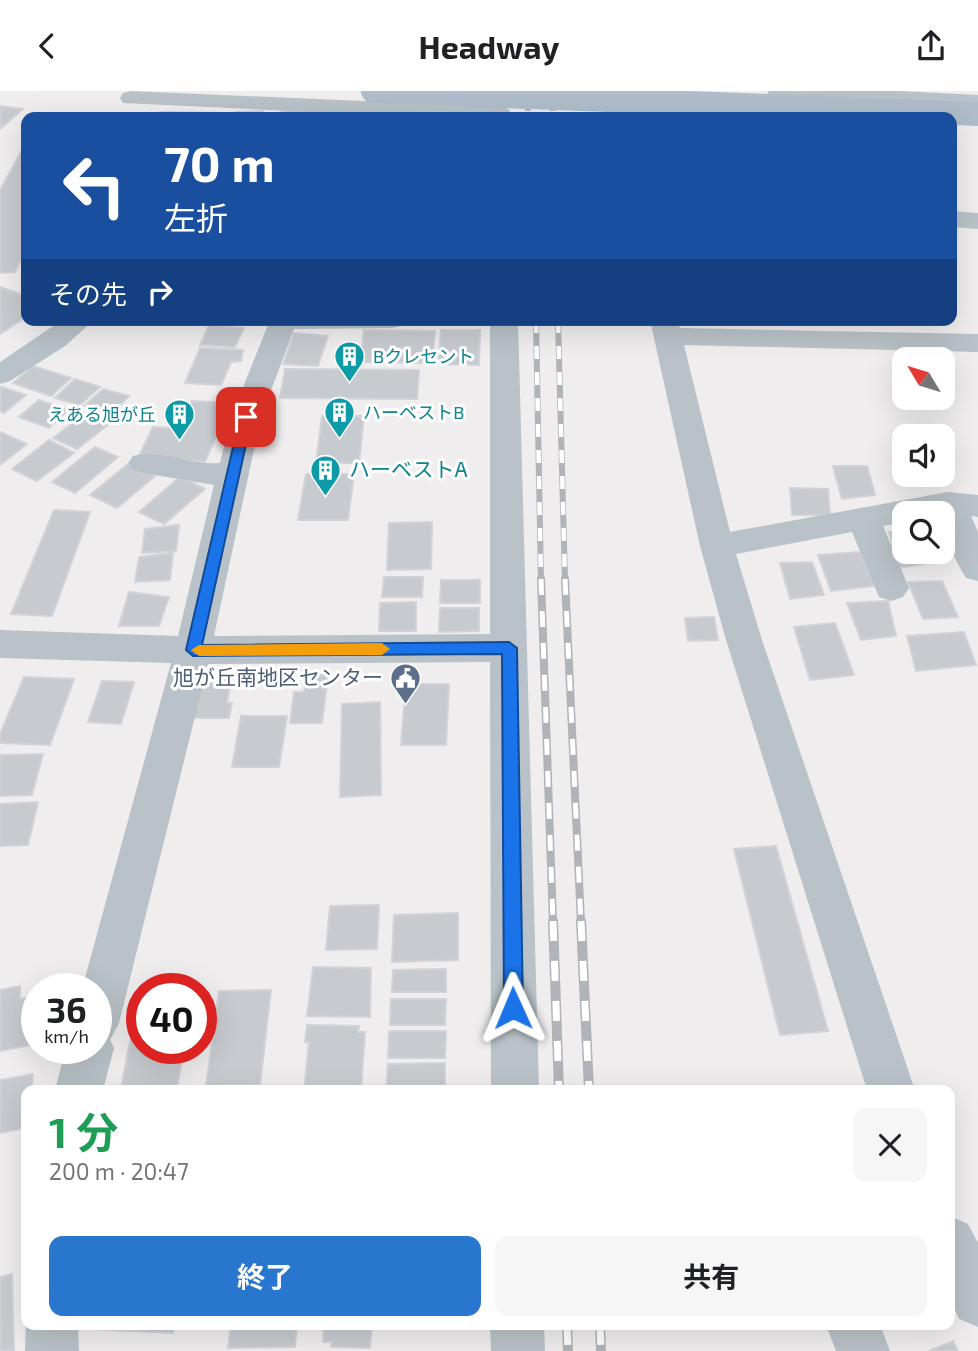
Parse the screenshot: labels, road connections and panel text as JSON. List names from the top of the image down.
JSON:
{
  "places": {
    "building": [
      "Bクレセント",
      "ハーベストB",
      "えある旭が丘",
      "ハーベストA"
    ],
    "public building": ["旭が丘南地区センター"]
  },
  "north": "top left",
  "page": {
    "header": "Headway",
    "turn": ["70 m", "左折"],
    "then": "その先",
    "speed": "36 km/h",
    "limit": "40",
    "heading": ["1 分", "200 m · 20:47"],
    "buttons": ["終了", "共有"]
  }
}
